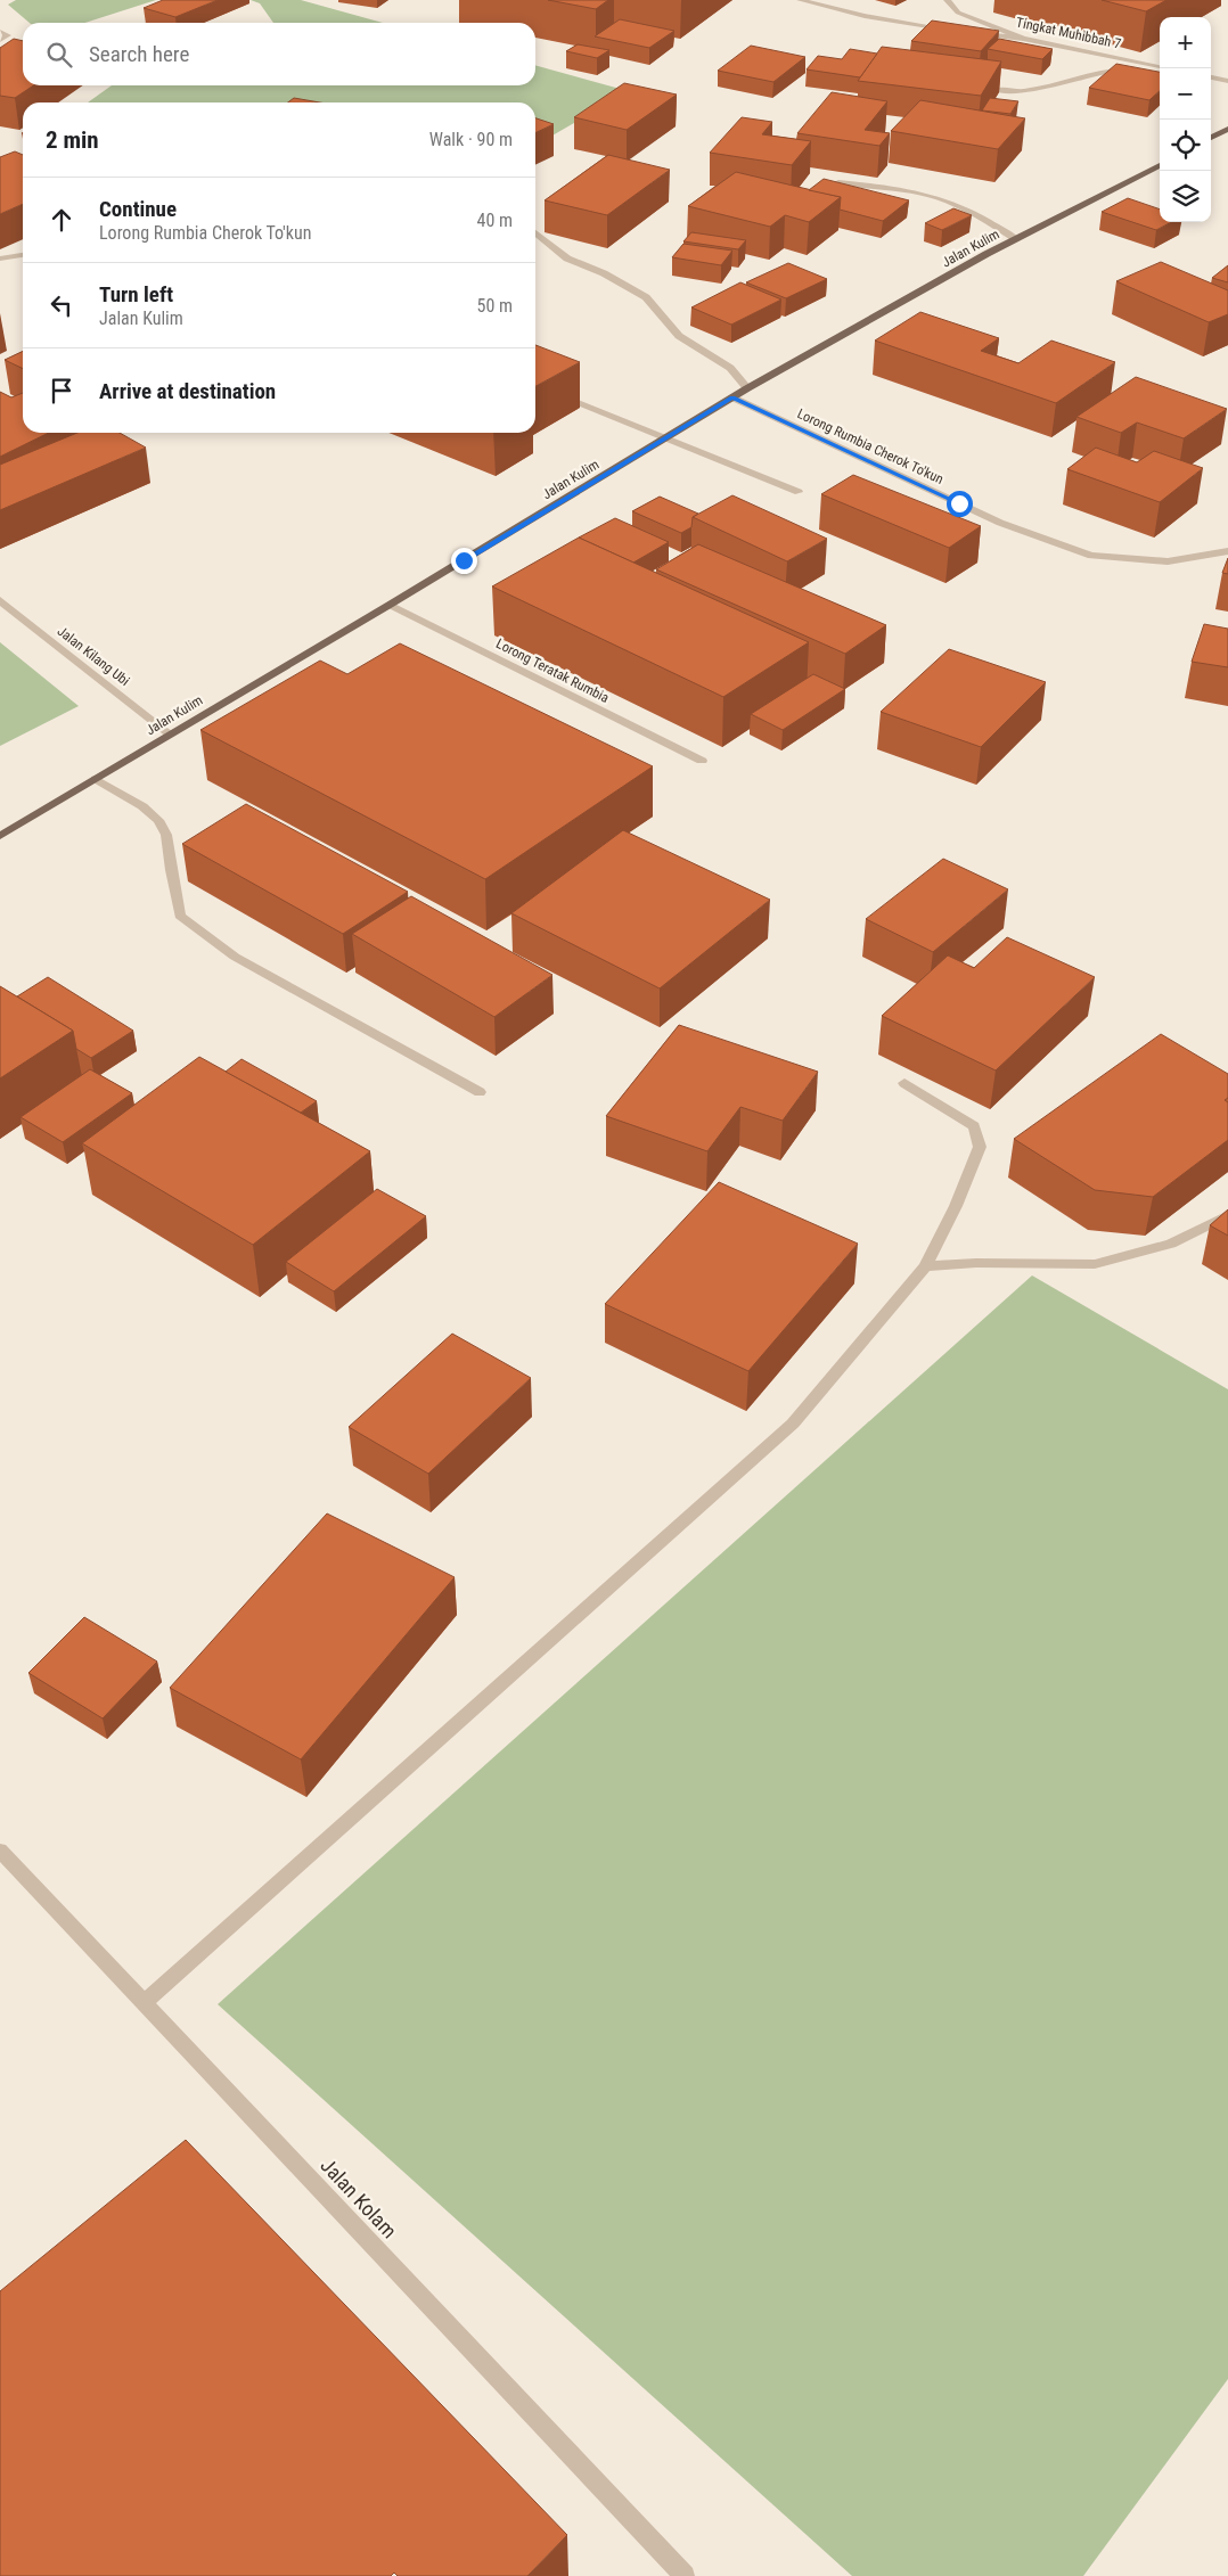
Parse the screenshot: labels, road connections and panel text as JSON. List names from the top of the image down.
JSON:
{
  "streets": {
    "main road": ["Jalan Kulim"],
    "street": [
      "Tingkat Muhibbah 7",
      "Lorong Rumbia Cherok To'kun",
      "Jalan Kilang Ubi",
      "Lorong Teratak Rumbia",
      "Jalan Kolam"
    ]
  },
  "crossings": [
    ["Jalan Kulim", "Lorong Rumbia Cherok To'kun"],
    ["Jalan Kulim", "Jalan Kilang Ubi"],
    ["Jalan Kulim", "Lorong Teratak Rumbia"]
  ],
  "page": {
    "map_buttons": ["+", "−"],
    "search": "Search here",
    "heading": ["2 min", "Walk · 90 m"],
    "list": [
      ["Continue", "Lorong Rumbia Cherok To'kun", "40 m"],
      ["Turn left", "Jalan Kulim", "50 m"],
      "Arrive at destination"
    ]
  }
}
